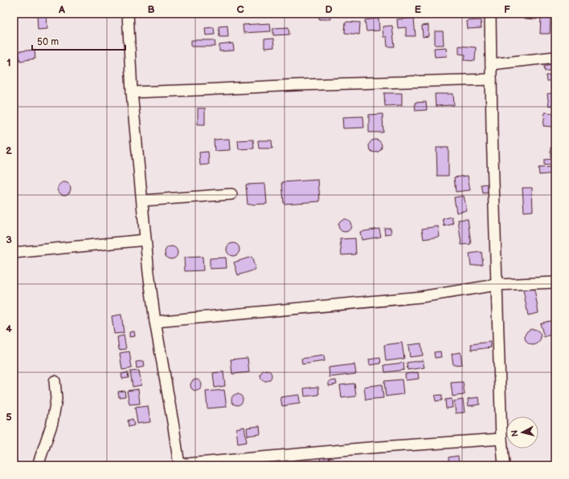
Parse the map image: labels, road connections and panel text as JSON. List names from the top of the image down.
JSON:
{
  "scale_bar": "50 m",
  "north": "left",
  "grid": {
    "columns": [
      "A",
      "B",
      "C",
      "D",
      "E",
      "F"
    ],
    "rows": [
      "1",
      "2",
      "3",
      "4",
      "5"
    ]
  }
}
